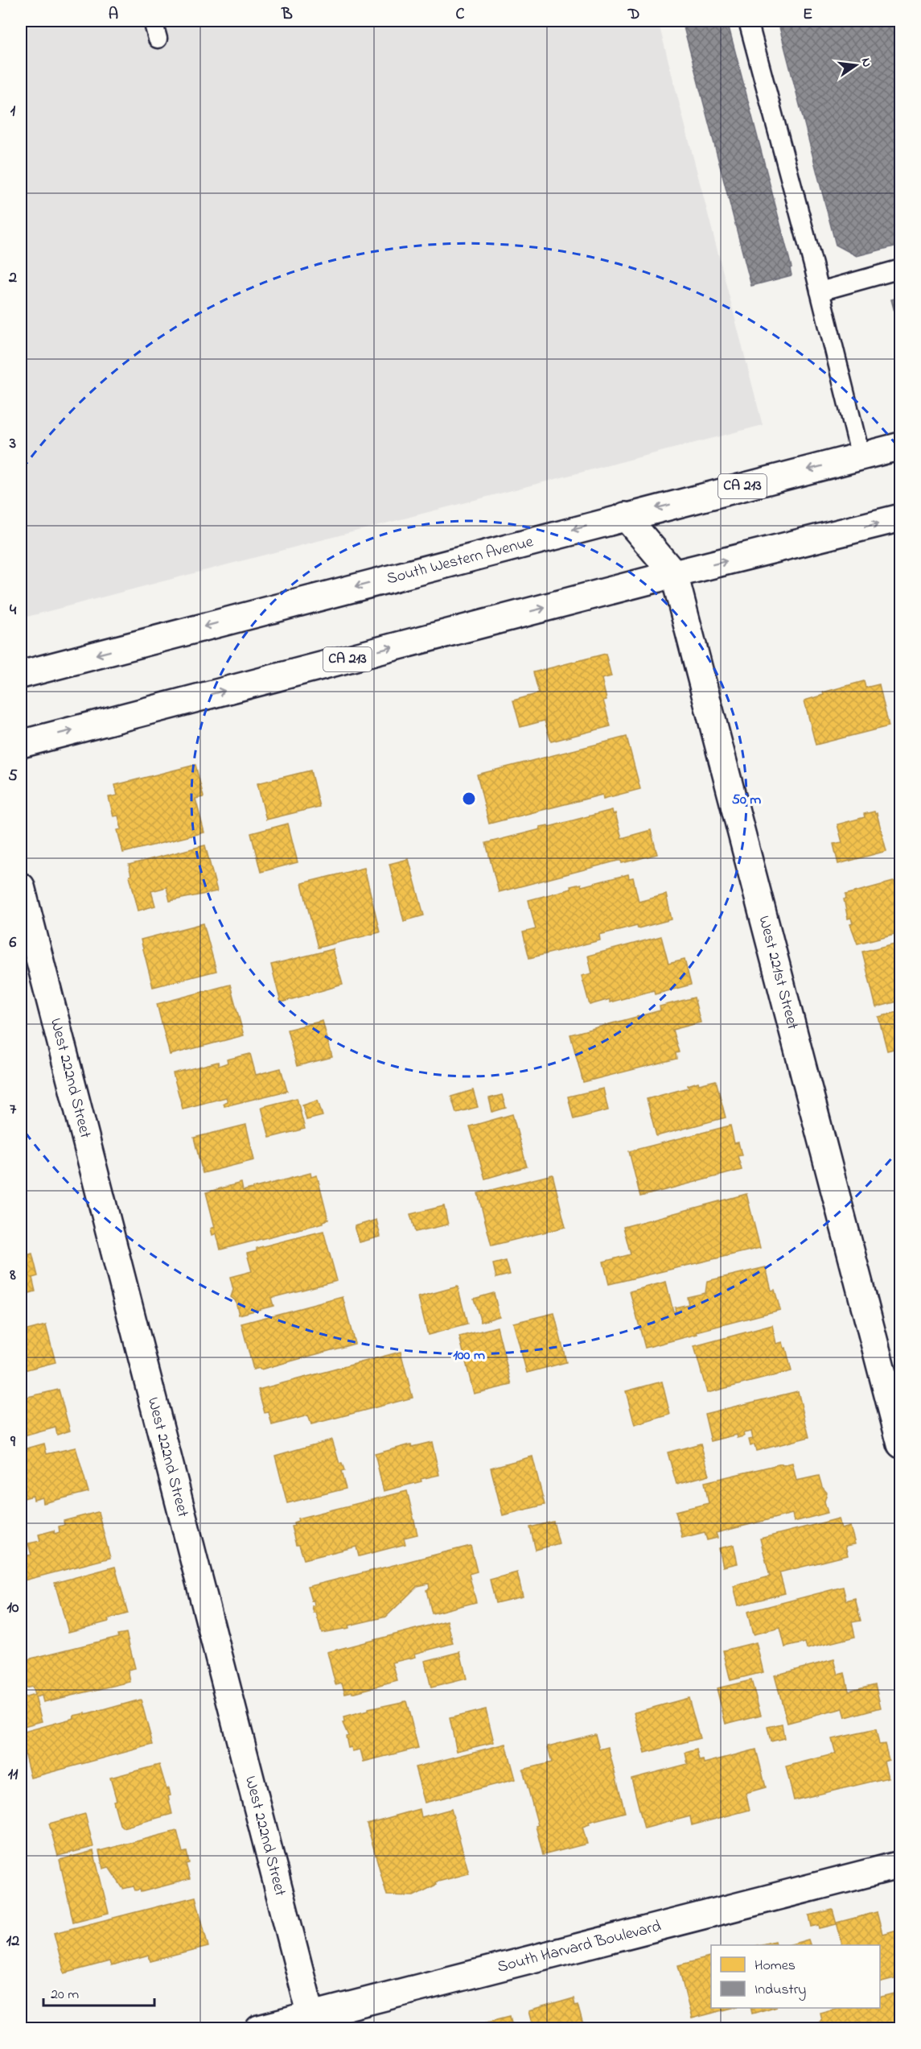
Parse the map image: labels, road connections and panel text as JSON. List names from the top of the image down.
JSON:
{
  "streets": {
    "street": [
      "CA 213",
      "South Western Avenue",
      "West 221st Street",
      "West 222nd Street",
      "South Harvard Boulevard"
    ]
  },
  "crossings": [
    ["CA 213", "West 221st Street"],
    ["South Western Avenue", "West 221st Street"],
    ["West 222nd Street", "South Harvard Boulevard"]
  ],
  "legend": ["Homes", "Industry"],
  "scale_bar": "20 m",
  "north": "right",
  "grid": {
    "columns": [
      "A",
      "B",
      "C",
      "D",
      "E"
    ],
    "rows": [
      "1",
      "2",
      "3",
      "4",
      "5",
      "6",
      "7",
      "8",
      "9",
      "10",
      "11",
      "12"
    ]
  },
  "rings": ["50 m", "100 m"]
}
